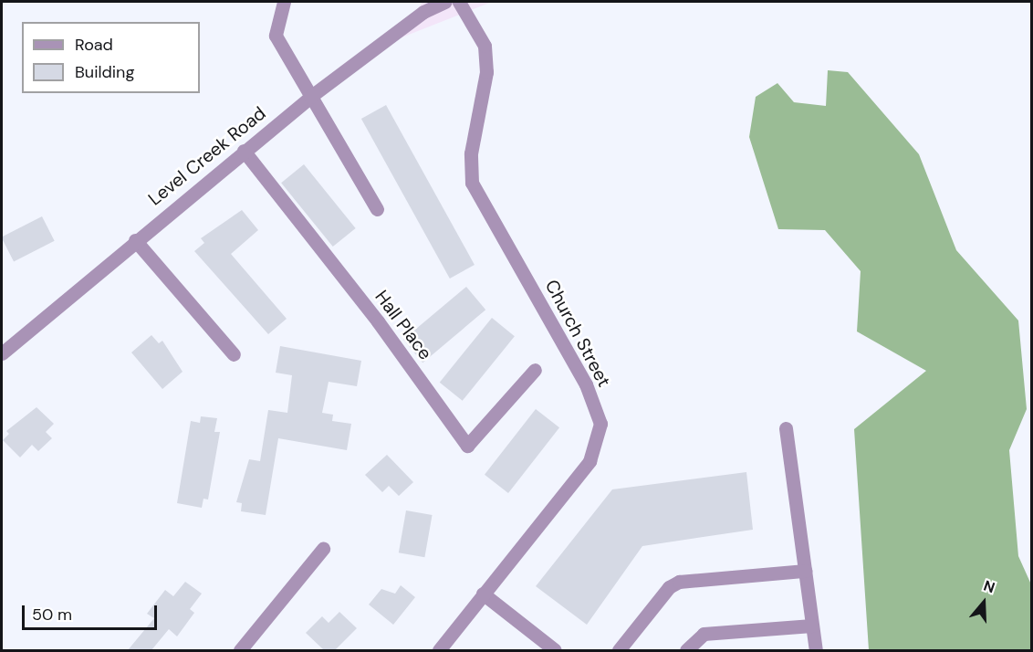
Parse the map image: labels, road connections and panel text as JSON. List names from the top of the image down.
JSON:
{
  "streets": {
    "street": ["Level Creek Road", "Hall Place", "Church Street"]
  },
  "crossings": [
    ["Level Creek Road", "Hall Place"]
  ],
  "legend": ["Road", "Building"],
  "scale_bar": "50 m",
  "north": "top"
}
